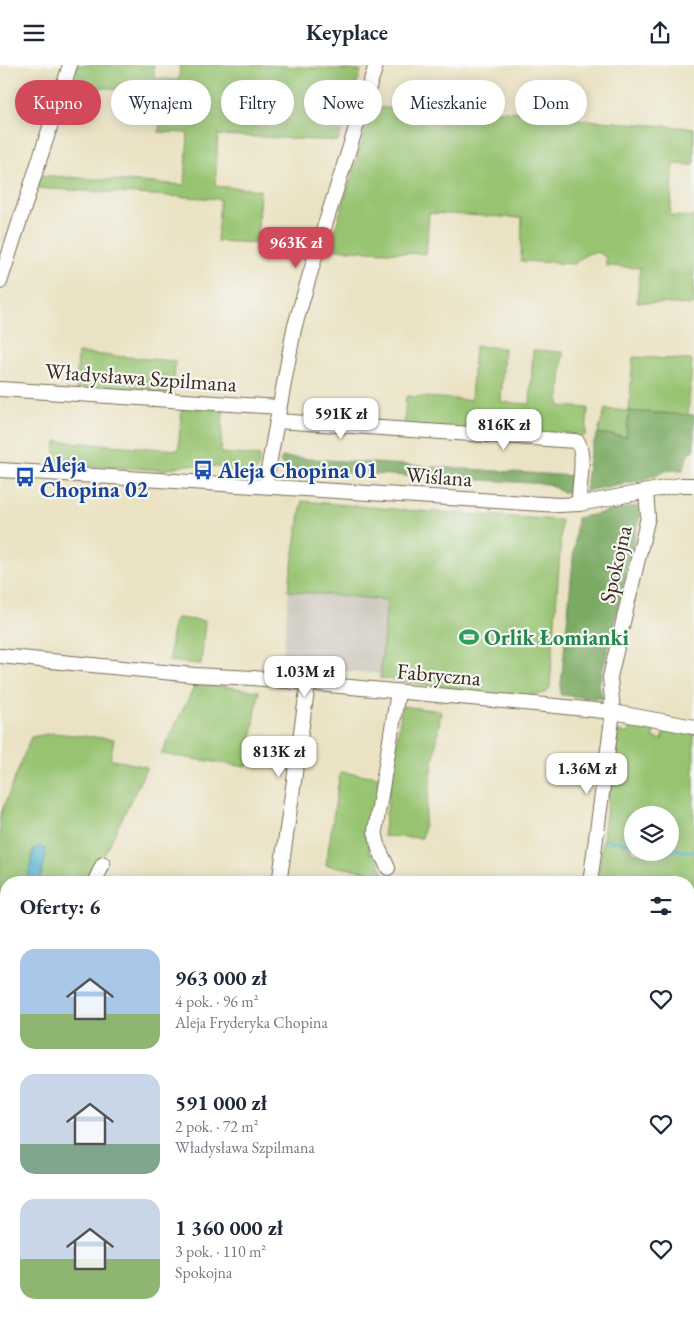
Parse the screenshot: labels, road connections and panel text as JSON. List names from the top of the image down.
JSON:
{
  "streets": {
    "street": [
      "Władysława Szpilmana",
      "Wiślana",
      "Spokojna",
      "Fabryczna"
    ]
  },
  "crossings": [
    ["Władysława Szpilmana", "Wiślana"],
    ["Wiślana", "Spokojna"],
    ["Spokojna", "Fabryczna"]
  ],
  "places": {
    "bus stop": ["Aleja Chopina 01", "Aleja Chopina 02"],
    "sports": ["Orlik Łomianki"]
  },
  "page": {
    "header": "Keyplace",
    "chip": [
      "Kupno",
      "Wynajem",
      "Filtry",
      "Nowe",
      "Mieszkanie",
      "Dom"
    ],
    "price": [
      "963K zł",
      "591K zł",
      "816K zł",
      "1.03M zł",
      "813K zł",
      "1.36M zł"
    ],
    "heading": "Oferty: 6",
    "list": [
      {
        "name": "963 000 zł",
        "note": "4 pok. · 96 m² · Aleja Fryderyka Chopina"
      },
      {
        "name": "591 000 zł",
        "note": "2 pok. · 72 m² · Władysława Szpilmana"
      },
      {
        "name": "1 360 000 zł",
        "note": "3 pok. · 110 m² · Spokojna"
      }
    ]
  }
}
